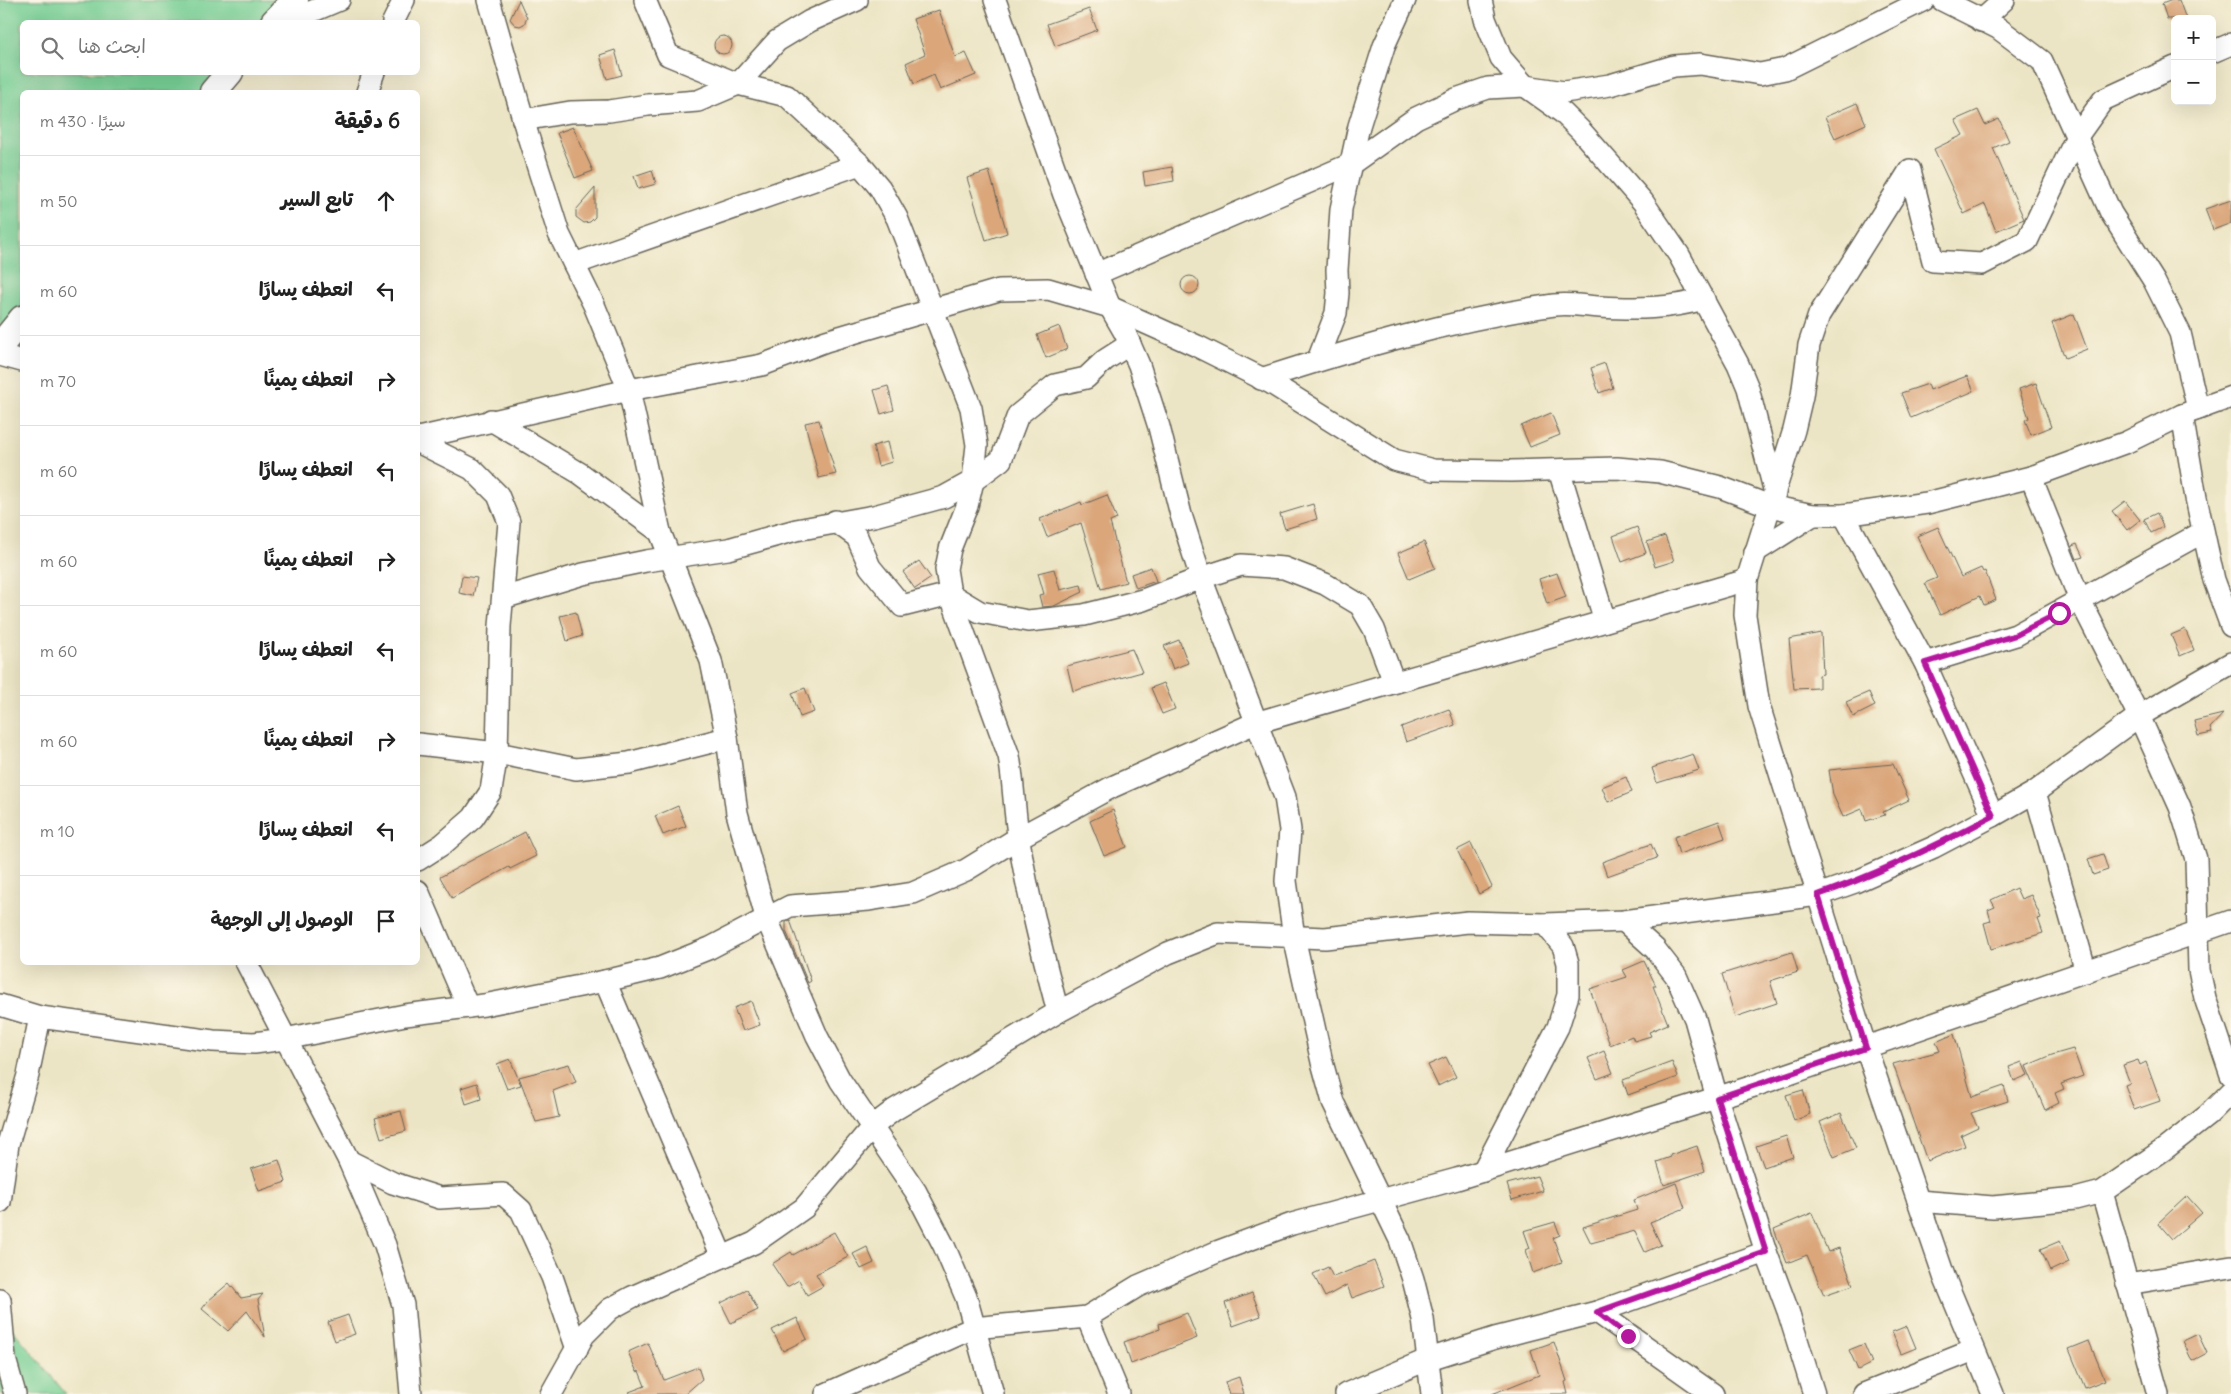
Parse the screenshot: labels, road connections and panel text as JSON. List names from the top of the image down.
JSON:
{
  "page": {
    "map_buttons": ["+", "−"],
    "search": "ابحث هنا",
    "heading": ["6 دقيقة", "سيرًا · 430 m"],
    "list": [
      ["تابع السير", "50 m"],
      ["انعطف يسارًا", "60 m"],
      ["انعطف يمينًا", "70 m"],
      ["انعطف يسارًا", "60 m"],
      ["انعطف يمينًا", "60 m"],
      ["انعطف يسارًا", "60 m"],
      ["انعطف يمينًا", "60 m"],
      ["انعطف يسارًا", "10 m"],
      "الوصول إلى الوجهة"
    ]
  }
}
